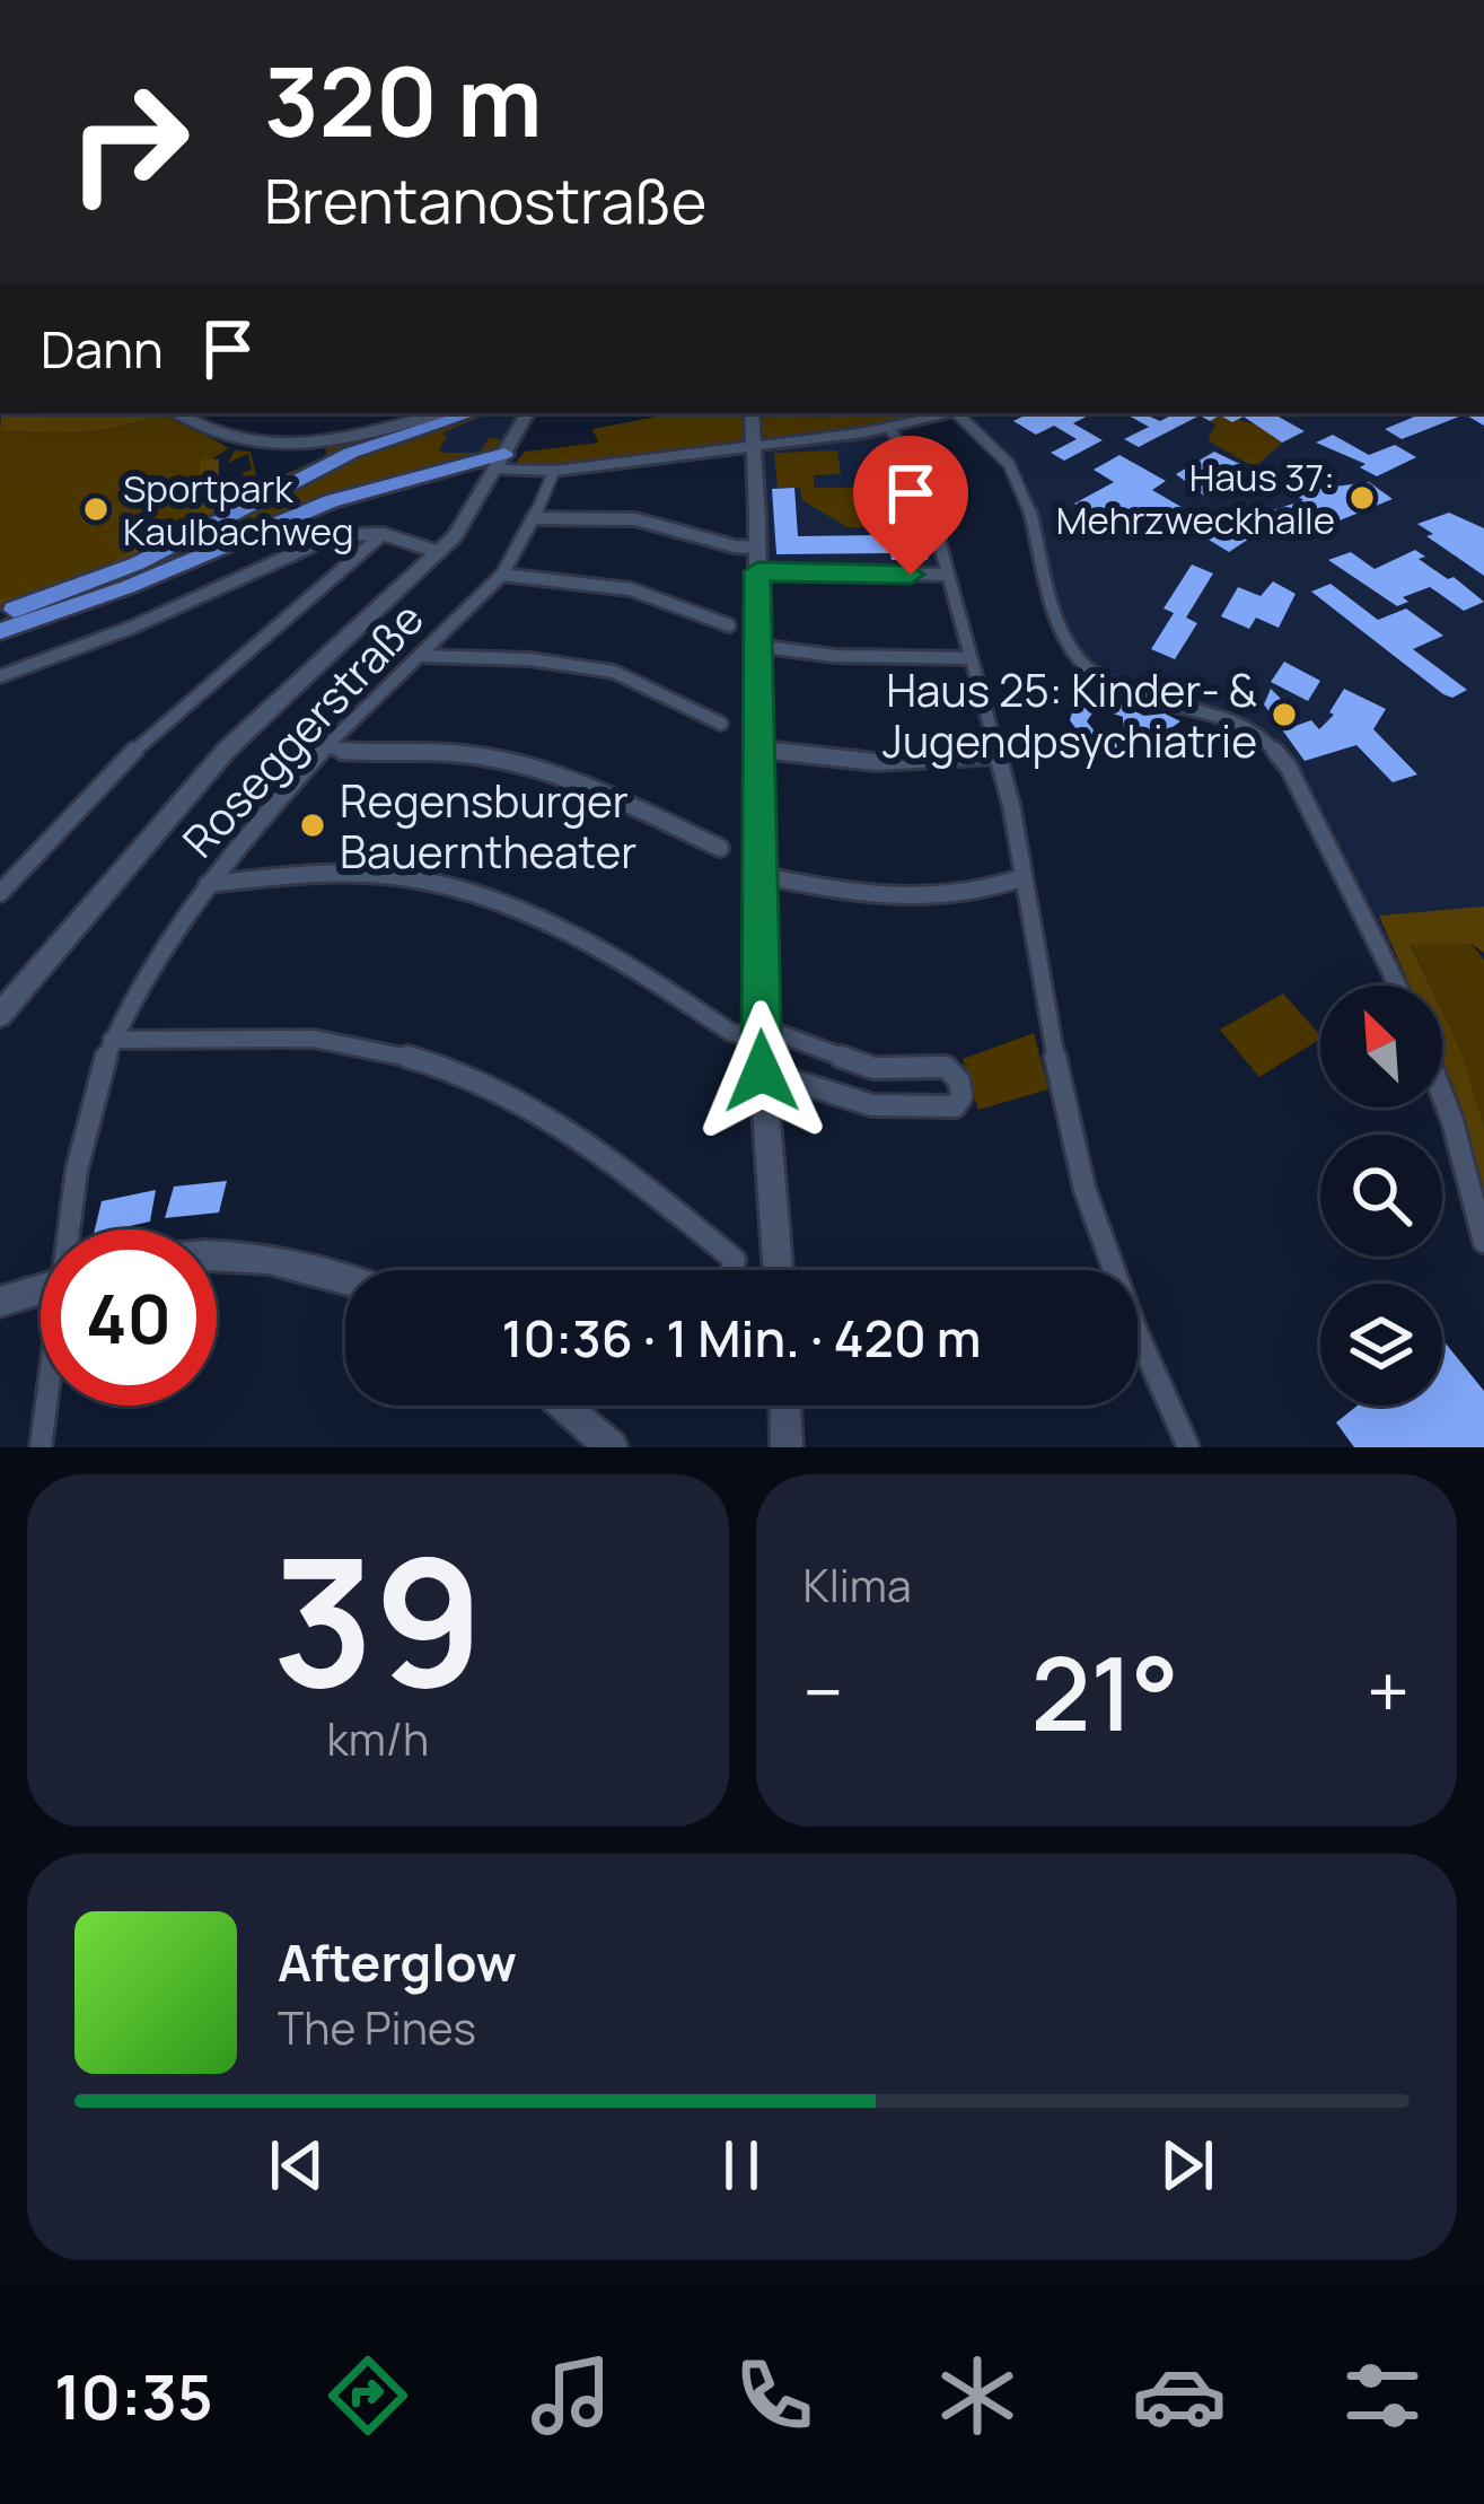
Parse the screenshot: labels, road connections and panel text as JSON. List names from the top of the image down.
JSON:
{
  "streets": {
    "street": ["Roseggerstraße"]
  },
  "places": [
    "Haus 37: Mehrzweckhalle",
    "Sportpark Kaulbachweg",
    "Haus 25: Kinder- & Jugendpsychiatrie",
    "Regensburger Bauerntheater"
  ],
  "north": "top left",
  "page": {
    "turn": ["320 m", "Brentanostraße"],
    "then": "Dann",
    "limit": "40",
    "trip": "10:36 · 1 Min. · 420 m",
    "tile": [
      ["39", "km/h"],
      "Klima"
    ],
    "heat": ["−", "21°", "+"],
    "song": ["Afterglow", "The Pines"],
    "tabs": "10:35"
  }
}
